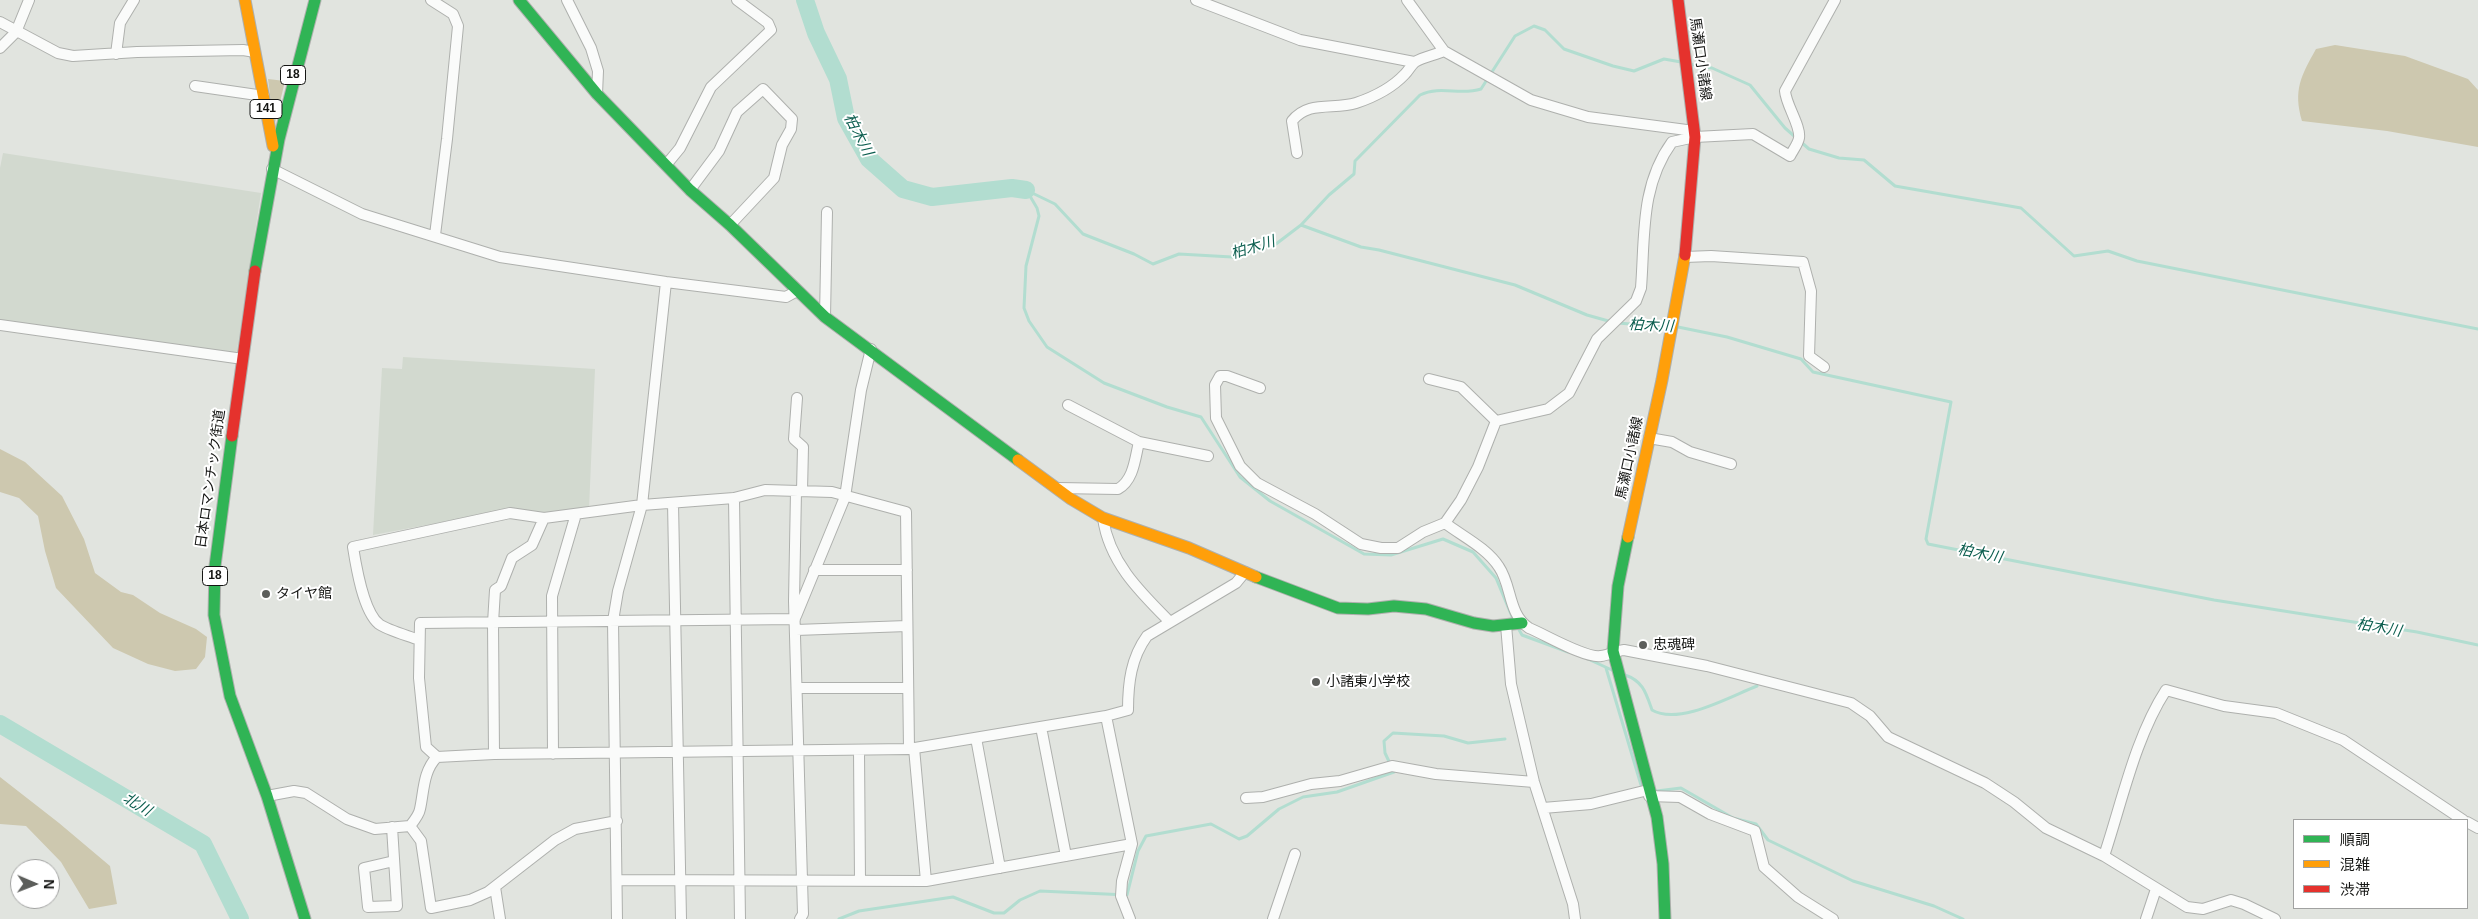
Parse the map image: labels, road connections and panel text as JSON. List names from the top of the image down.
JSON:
{
  "streets": {
    "main road": [
      "馬瀬口小諸線",
      "18",
      "141",
      "日本ロマンチック街道"
    ]
  },
  "crossings": [
    ["18", "141"],
    ["18", "日本ロマンチック街道"],
    ["141", "日本ロマンチック街道"]
  ],
  "water": ["柏木川", "北川"],
  "places": ["タイヤ館", "忠魂碑", "小諸東小学校"],
  "legend": ["順調", "混雑", "渋滞"],
  "north": "right"
}
